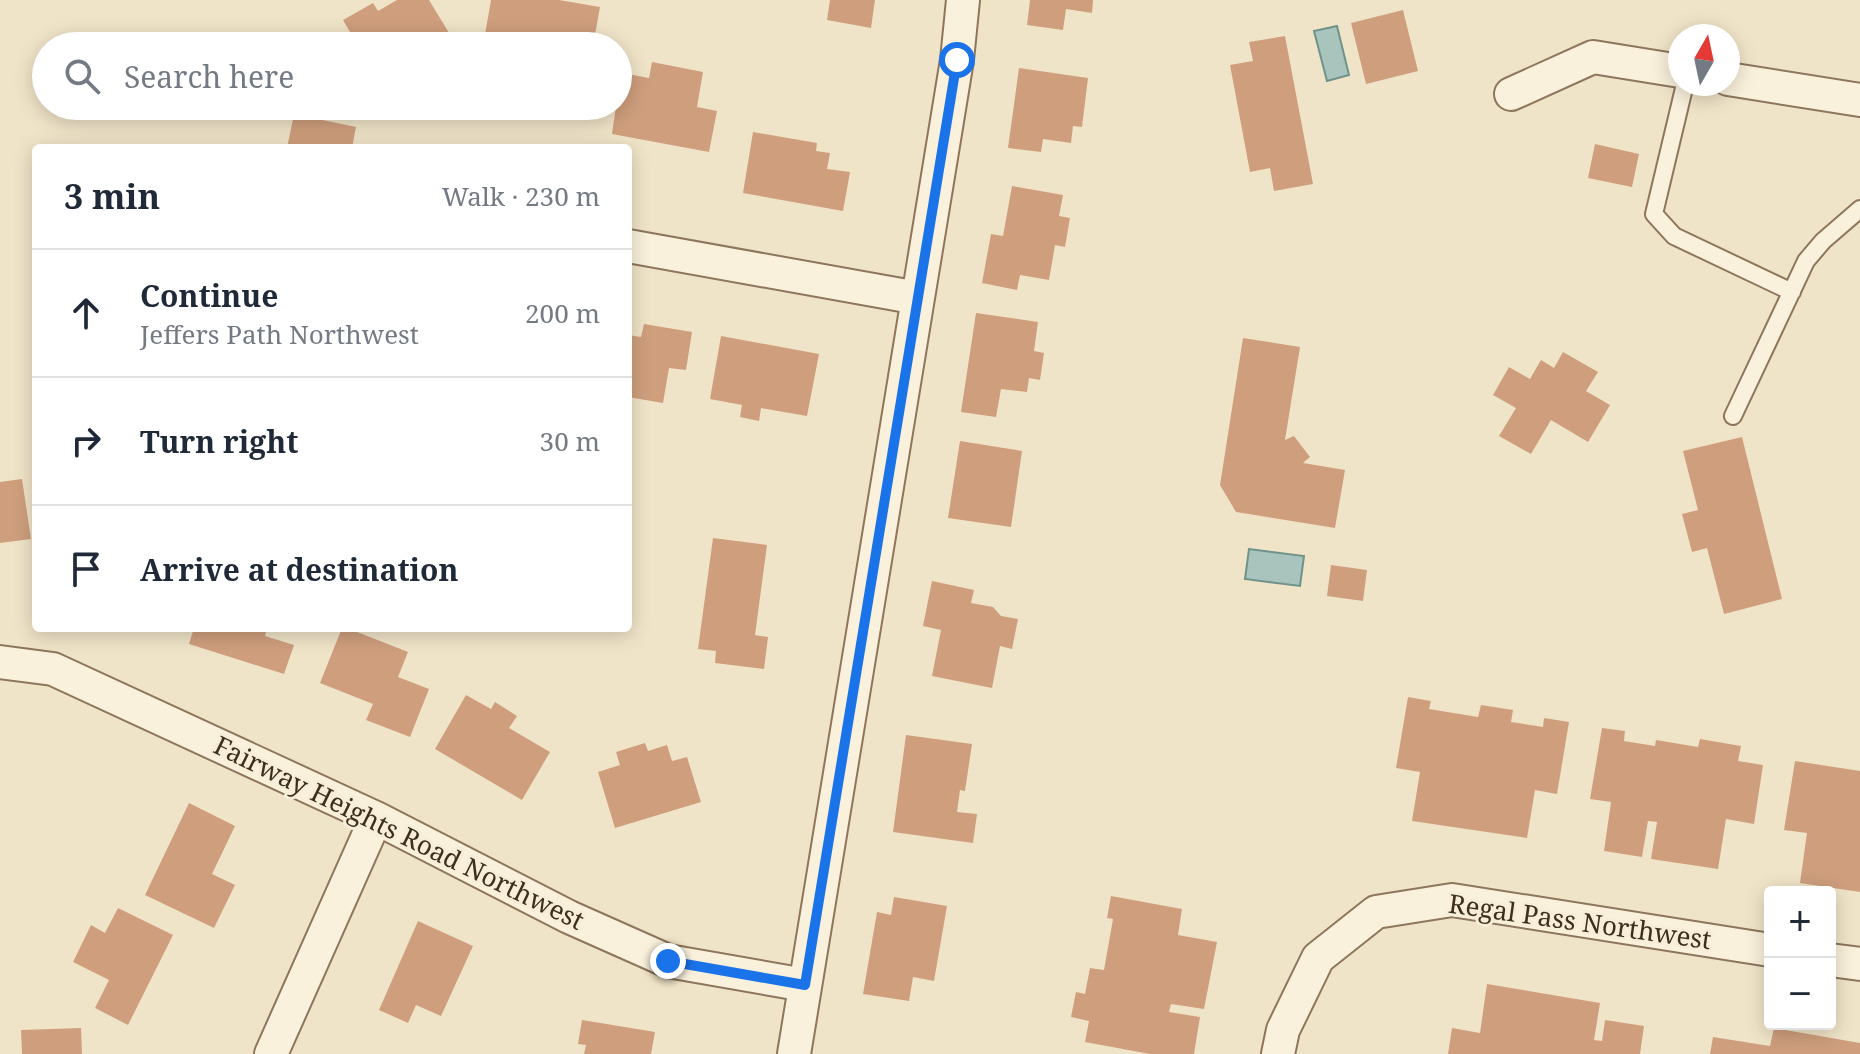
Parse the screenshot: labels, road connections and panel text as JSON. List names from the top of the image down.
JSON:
{
  "streets": {
    "street": ["Fairway Heights Road Northwest", "Regal Pass Northwest"]
  },
  "north": "top",
  "page": {
    "search": "Search here",
    "heading": ["3 min", "Walk · 230 m"],
    "list": [
      ["Continue", "Jeffers Path Northwest", "200 m"],
      ["Turn right", "30 m"],
      "Arrive at destination"
    ],
    "map_buttons": ["+", "−"]
  }
}
